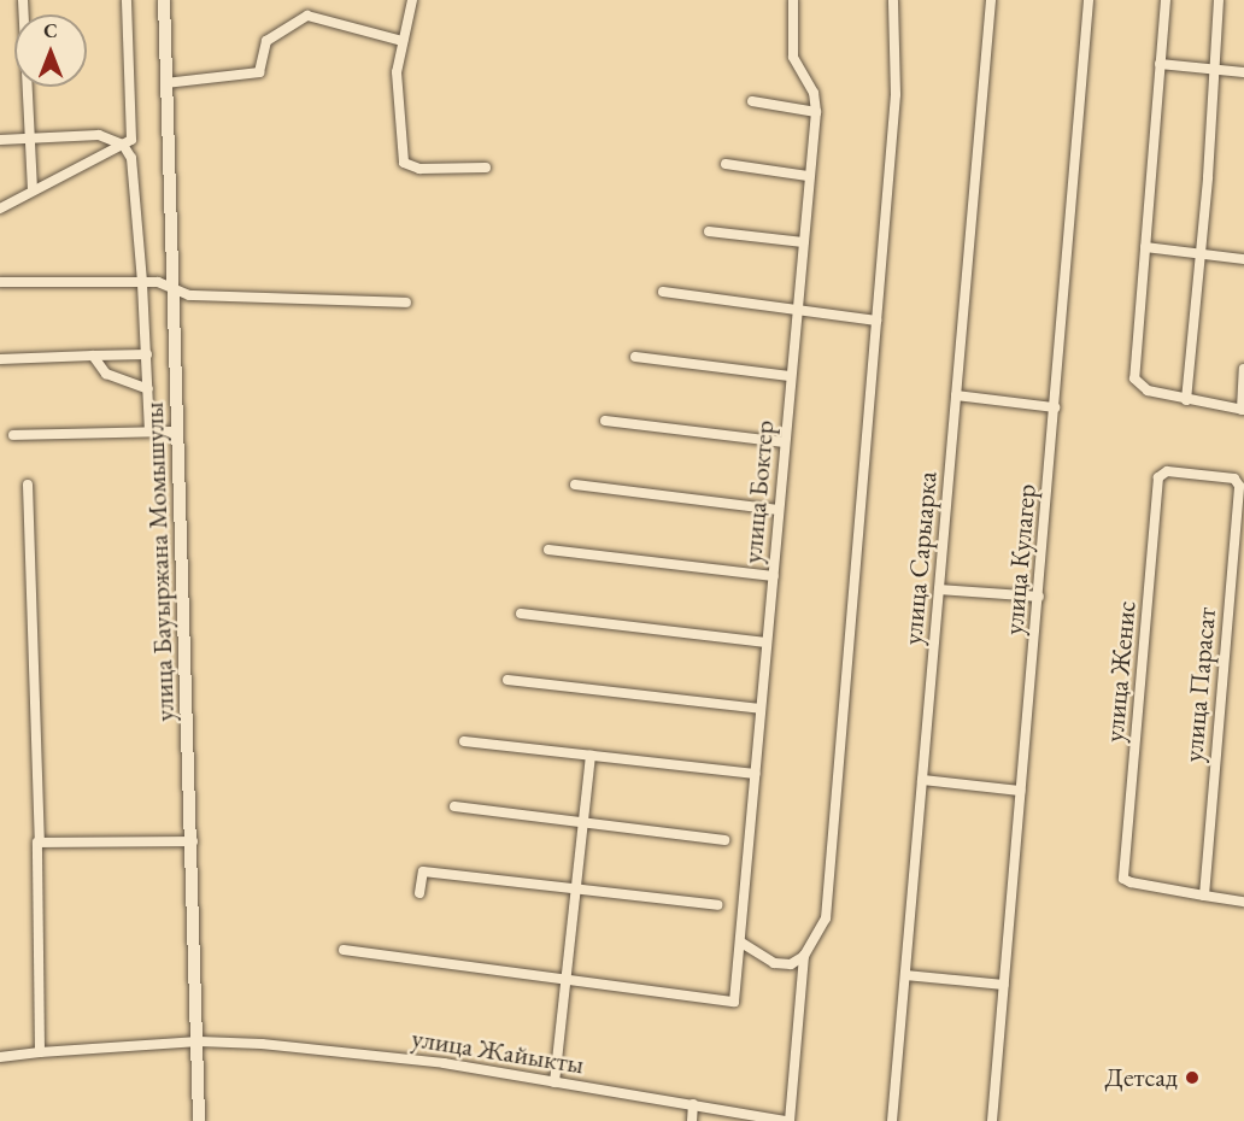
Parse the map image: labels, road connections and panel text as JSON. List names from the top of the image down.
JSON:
{
  "streets": {
    "street": [
      "улица Боктер",
      "улица Сарыарка",
      "улица Кулагер",
      "улица Бауыржана Момышулы",
      "улица Женис",
      "улица Парасат",
      "улица Жайыкты"
    ]
  },
  "crossings": [
    ["улица Бауыржана Момышулы", "улица Жайыкты"],
    ["улица Женис", "улица Парасат"]
  ],
  "places": ["Детсад"],
  "north": "top"
}
